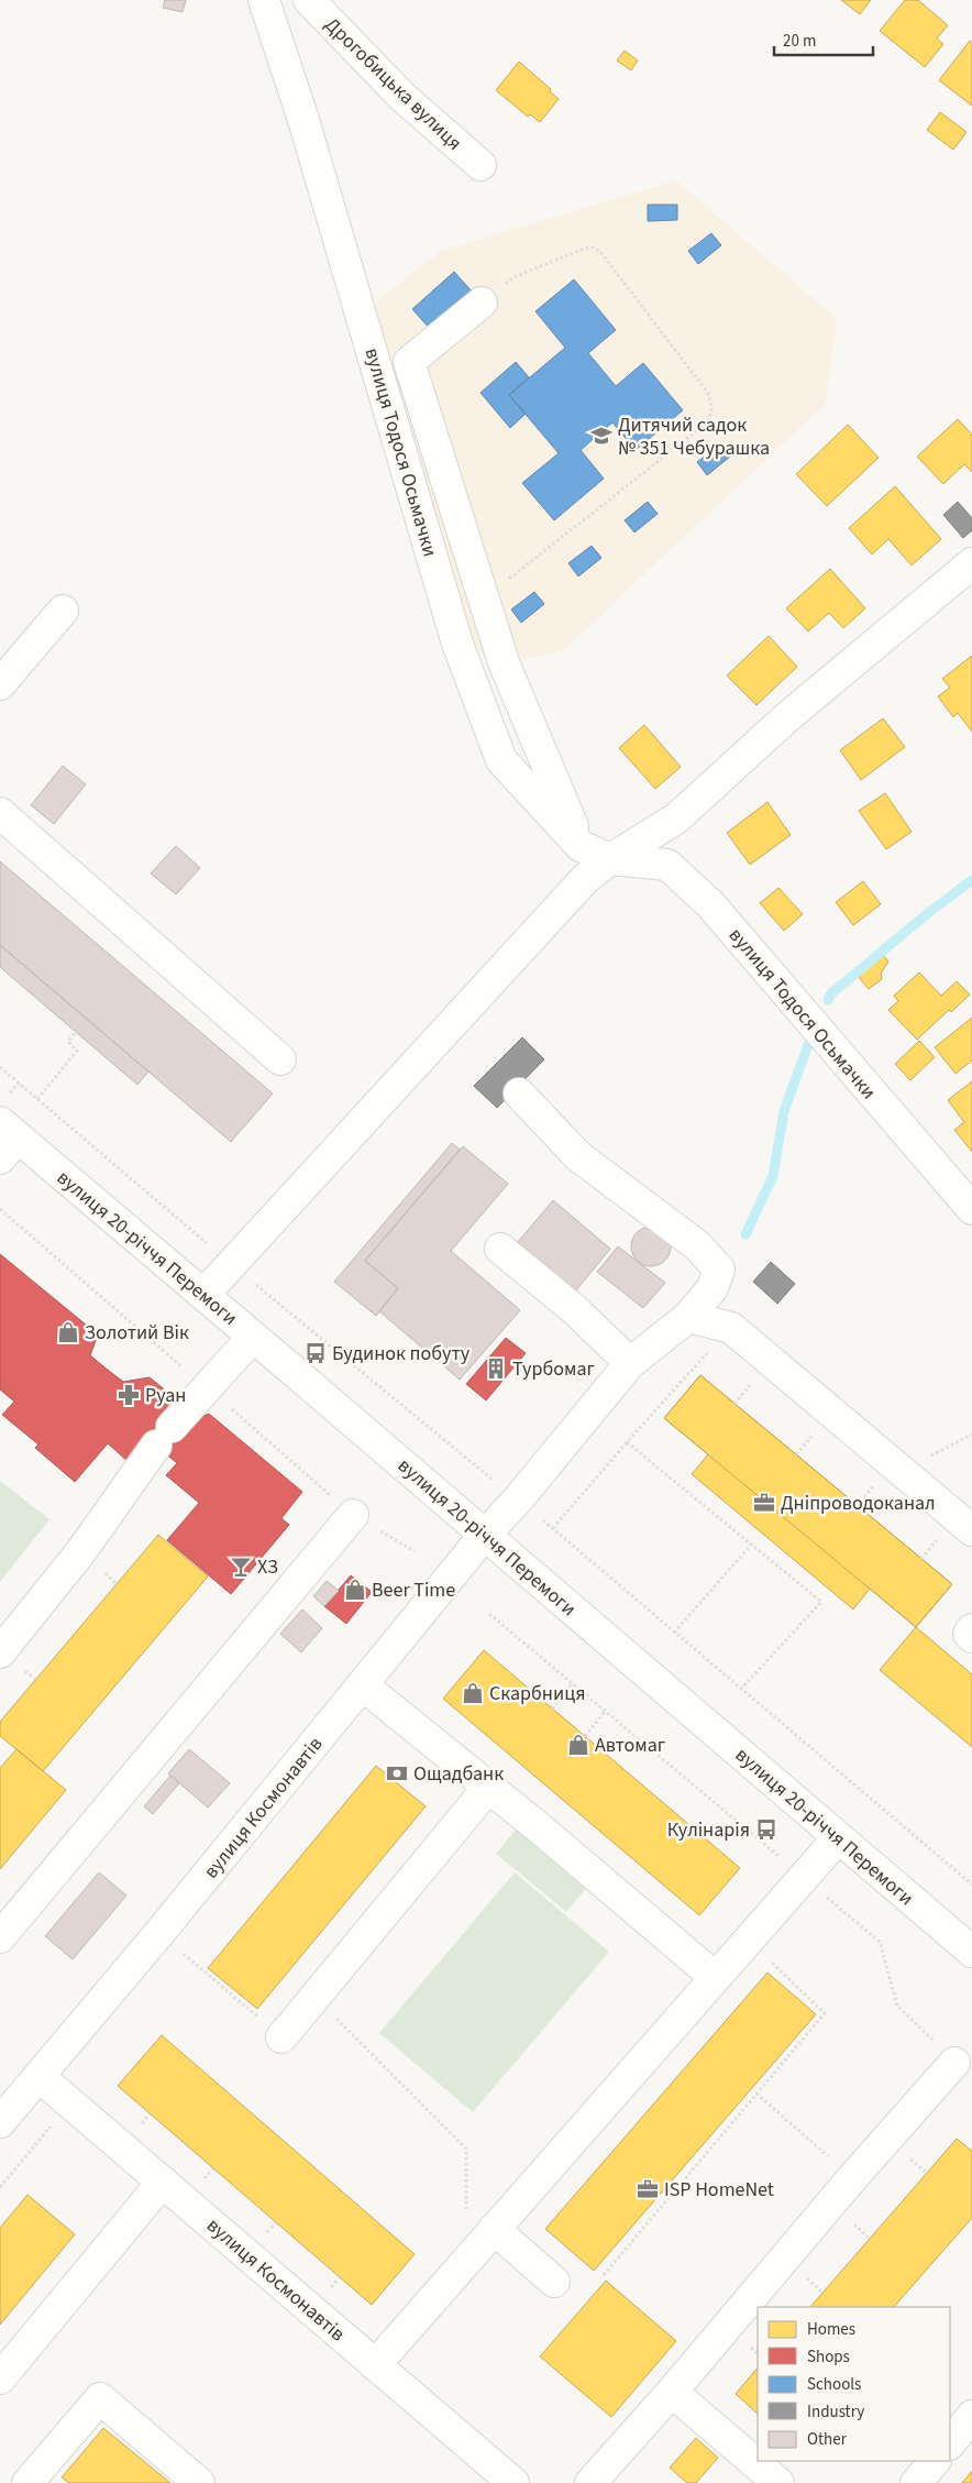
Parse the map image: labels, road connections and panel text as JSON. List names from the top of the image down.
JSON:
{
  "streets": {
    "street": [
      "Дрогобицька вулиця",
      "вулиця Тодося Осьмачки",
      "вулиця 20-річчя Перемоги",
      "вулиця Космонавтів"
    ]
  },
  "crossings": [
    ["вулиця 20-річчя Перемоги", "вулиця Космонавтів"]
  ],
  "places": {
    "school or university": ["Дитячий садок № 351 Чебурашка"],
    "shop": [
      "Золотий Вік",
      "Beer Time",
      "Скарбниця",
      "Автомаг"
    ],
    "bus stop": ["Будинок побуту", "Кулінарія"],
    "building": ["Турбомаг"],
    "pharmacy": ["Руан"],
    "office": ["Дніпроводоканал", "ISP HomeNet"],
    "bar": ["ХЗ"],
    "bank": ["Ощадбанк"]
  },
  "legend": [
    "Homes",
    "Shops",
    "Schools",
    "Industry",
    "Other"
  ],
  "scale_bar": "20 m"
}
